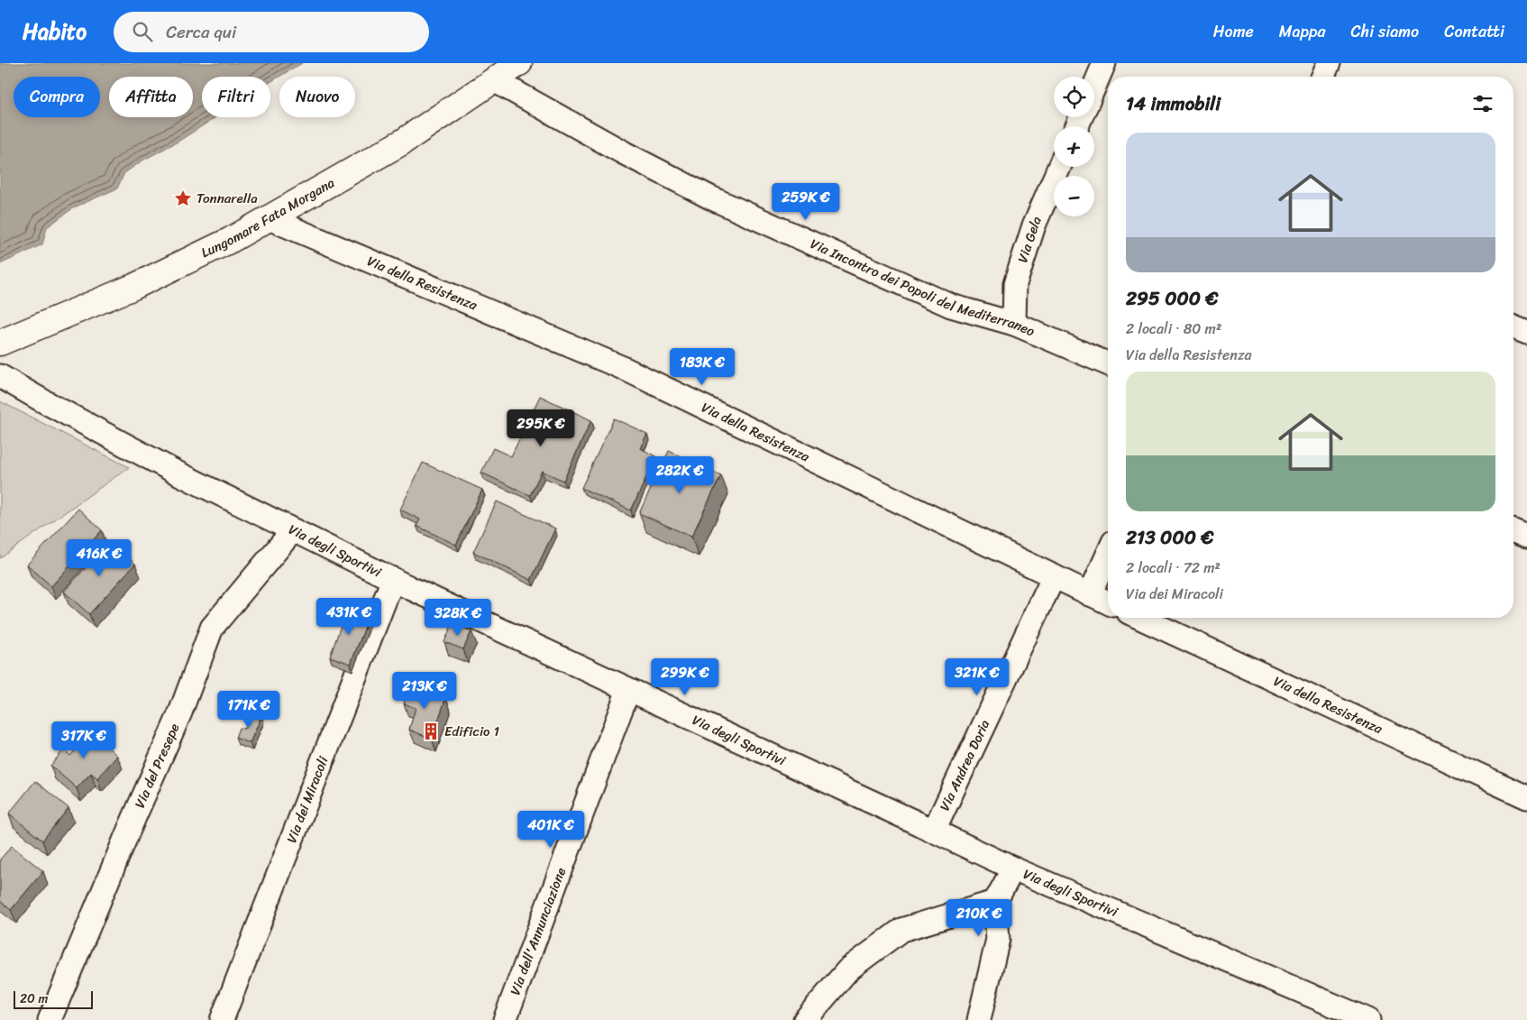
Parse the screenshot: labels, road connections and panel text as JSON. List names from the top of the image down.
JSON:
{
  "streets": {
    "street": [
      "Lungomare Fata Morgana",
      "Via Gela",
      "Via della Resistenza",
      "Via Incontro dei Popoli del Mediterraneo",
      "Via degli Sportivi",
      "Via Andrea Doria",
      "Via del Presepe",
      "Via dei Miracoli",
      "Via dell'Annunciazione"
    ]
  },
  "crossings": [
    ["Lungomare Fata Morgana", "Via della Resistenza"],
    ["Lungomare Fata Morgana", "Via Incontro dei Popoli del Mediterraneo"],
    ["Via Gela", "Via Incontro dei Popoli del Mediterraneo"],
    ["Via della Resistenza", "Via Andrea Doria"],
    ["Via degli Sportivi", "Via Andrea Doria"],
    ["Via degli Sportivi", "Via del Presepe"],
    ["Via degli Sportivi", "Via dei Miracoli"],
    ["Via degli Sportivi", "Via dell'Annunciazione"]
  ],
  "places": {
    "place": ["Tonnarella"],
    "building": ["Edificio 1"]
  },
  "scale_bar": "20 m",
  "page": {
    "header": "Habito",
    "search": "Cerca qui",
    "nav": [
      "Home",
      "Mappa",
      "Chi siamo",
      "Contatti"
    ],
    "map_buttons": ["+", "−"],
    "chip": [
      "Compra",
      "Affitta",
      "Filtri",
      "Nuovo"
    ],
    "heading": "14 immobili",
    "list": [
      {
        "name": "295 000 €",
        "note": "2 locali · 80 m² · Via della Resistenza"
      },
      {
        "name": "213 000 €",
        "note": "2 locali · 72 m² · Via dei Miracoli"
      }
    ],
    "price": [
      "259K €",
      "183K €",
      "295K €",
      "282K €",
      "416K €",
      "431K €",
      "328K €",
      "299K €",
      "321K €",
      "213K €",
      "171K €",
      "317K €",
      "401K €",
      "210K €"
    ],
    "scale": "20 m"
  }
}
